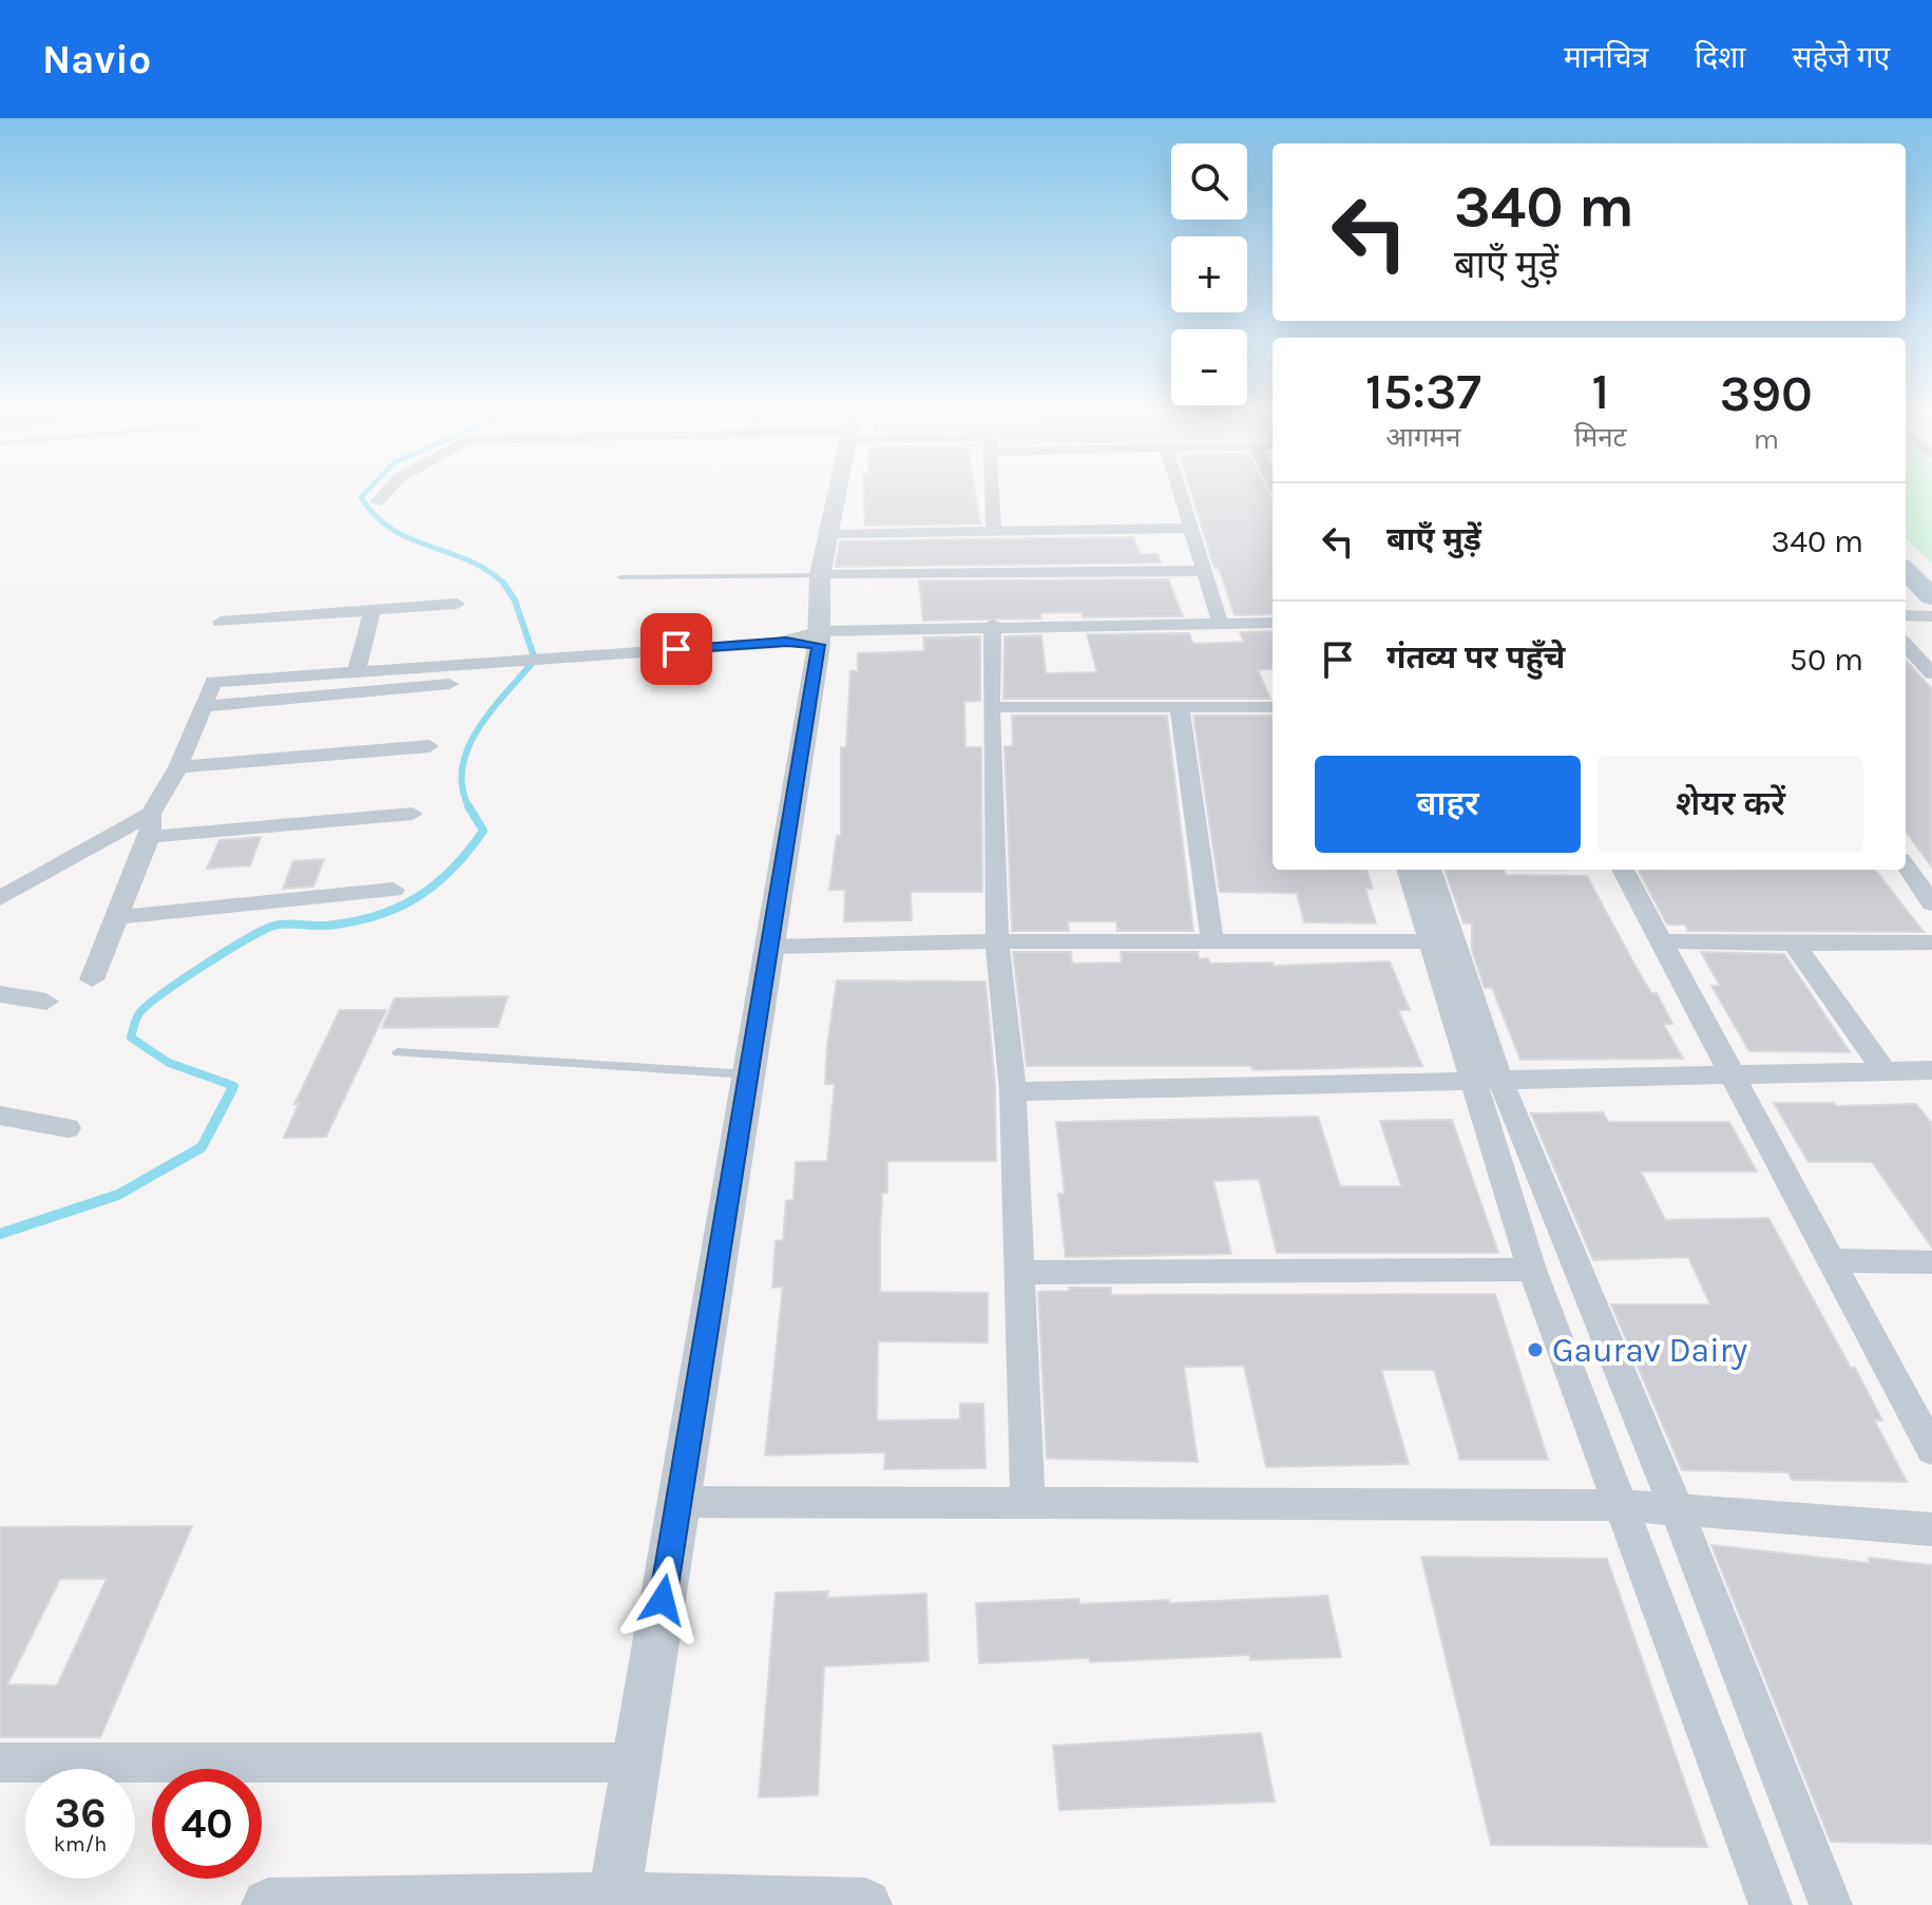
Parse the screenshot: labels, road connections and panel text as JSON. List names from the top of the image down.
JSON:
{
  "places": ["Gaurav Dairy"],
  "page": {
    "header": "Navio",
    "nav": ["मानचित्र", "दिशा", "सहेजे गए"],
    "map_buttons": ["+", "−"],
    "turn": ["340 m", "बाएँ मुड़ें"],
    "eta": [
      "15:37",
      "आगमन",
      "1",
      "मिनट",
      "390",
      "m"
    ],
    "list": [
      {
        "name": "बाएँ मुड़ें",
        "value": "340 m"
      },
      {
        "name": "गंतव्य पर पहुँचे",
        "value": "50 m"
      }
    ],
    "buttons": ["बाहर", "शेयर करें"],
    "speed": "36 km/h",
    "limit": "40"
  }
}
